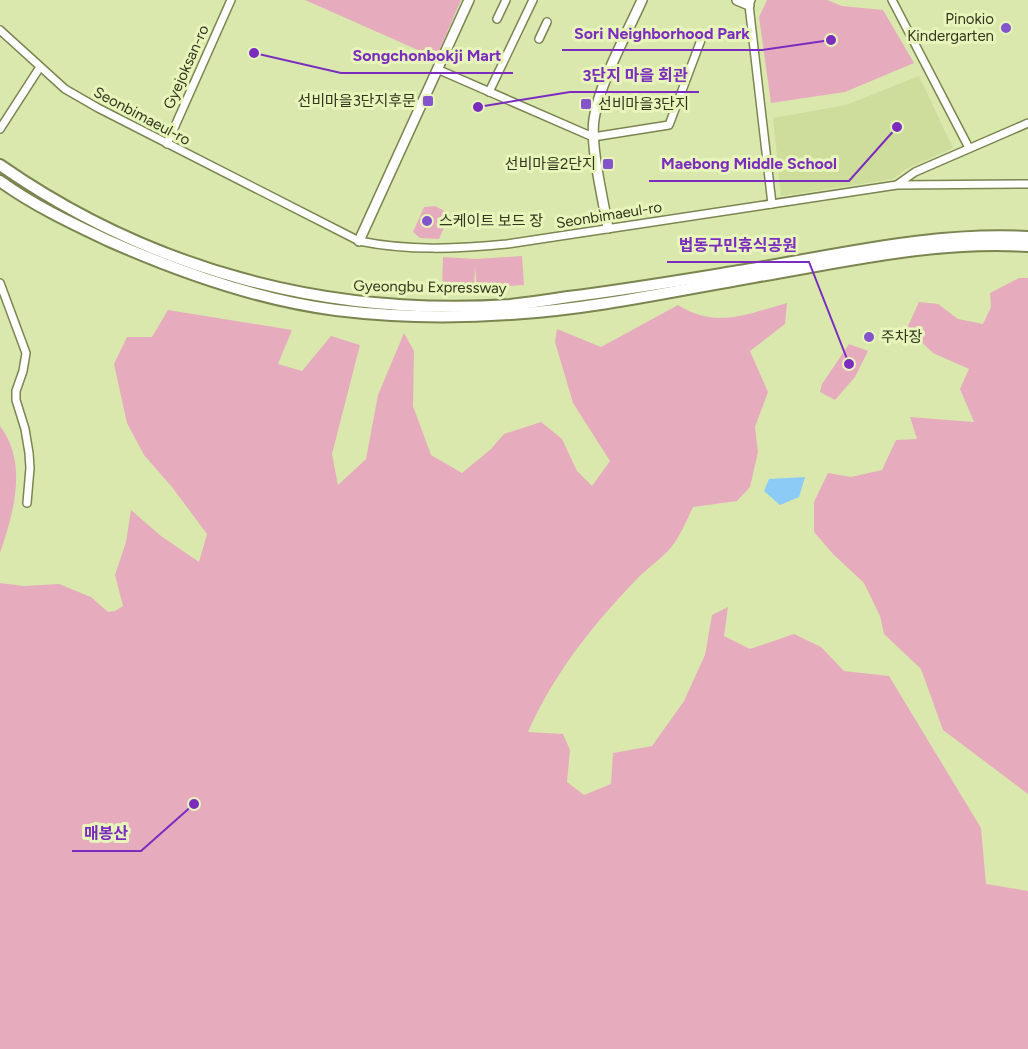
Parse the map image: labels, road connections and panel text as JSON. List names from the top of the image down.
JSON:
{
  "streets": {
    "highway": ["Gyeongbu Expressway"],
    "street": ["Gyejoksan-ro", "Seonbimaeul-ro"]
  },
  "crossings": [
    ["Gyejoksan-ro", "Seonbimaeul-ro"]
  ],
  "places": {
    "other": [
      "Pinokio Kindergarten",
      "Sori Neighborhood Park",
      "Songchonbokji Mart",
      "3단지 마을 회관",
      "Maebong Middle School",
      "스케이트 보드 장",
      "주차장",
      "법동구민휴식공원",
      "매봉산"
    ],
    "transit": ["선비마을3단지후문", "선비마을3단지", "선비마을2단지"]
  }
}
